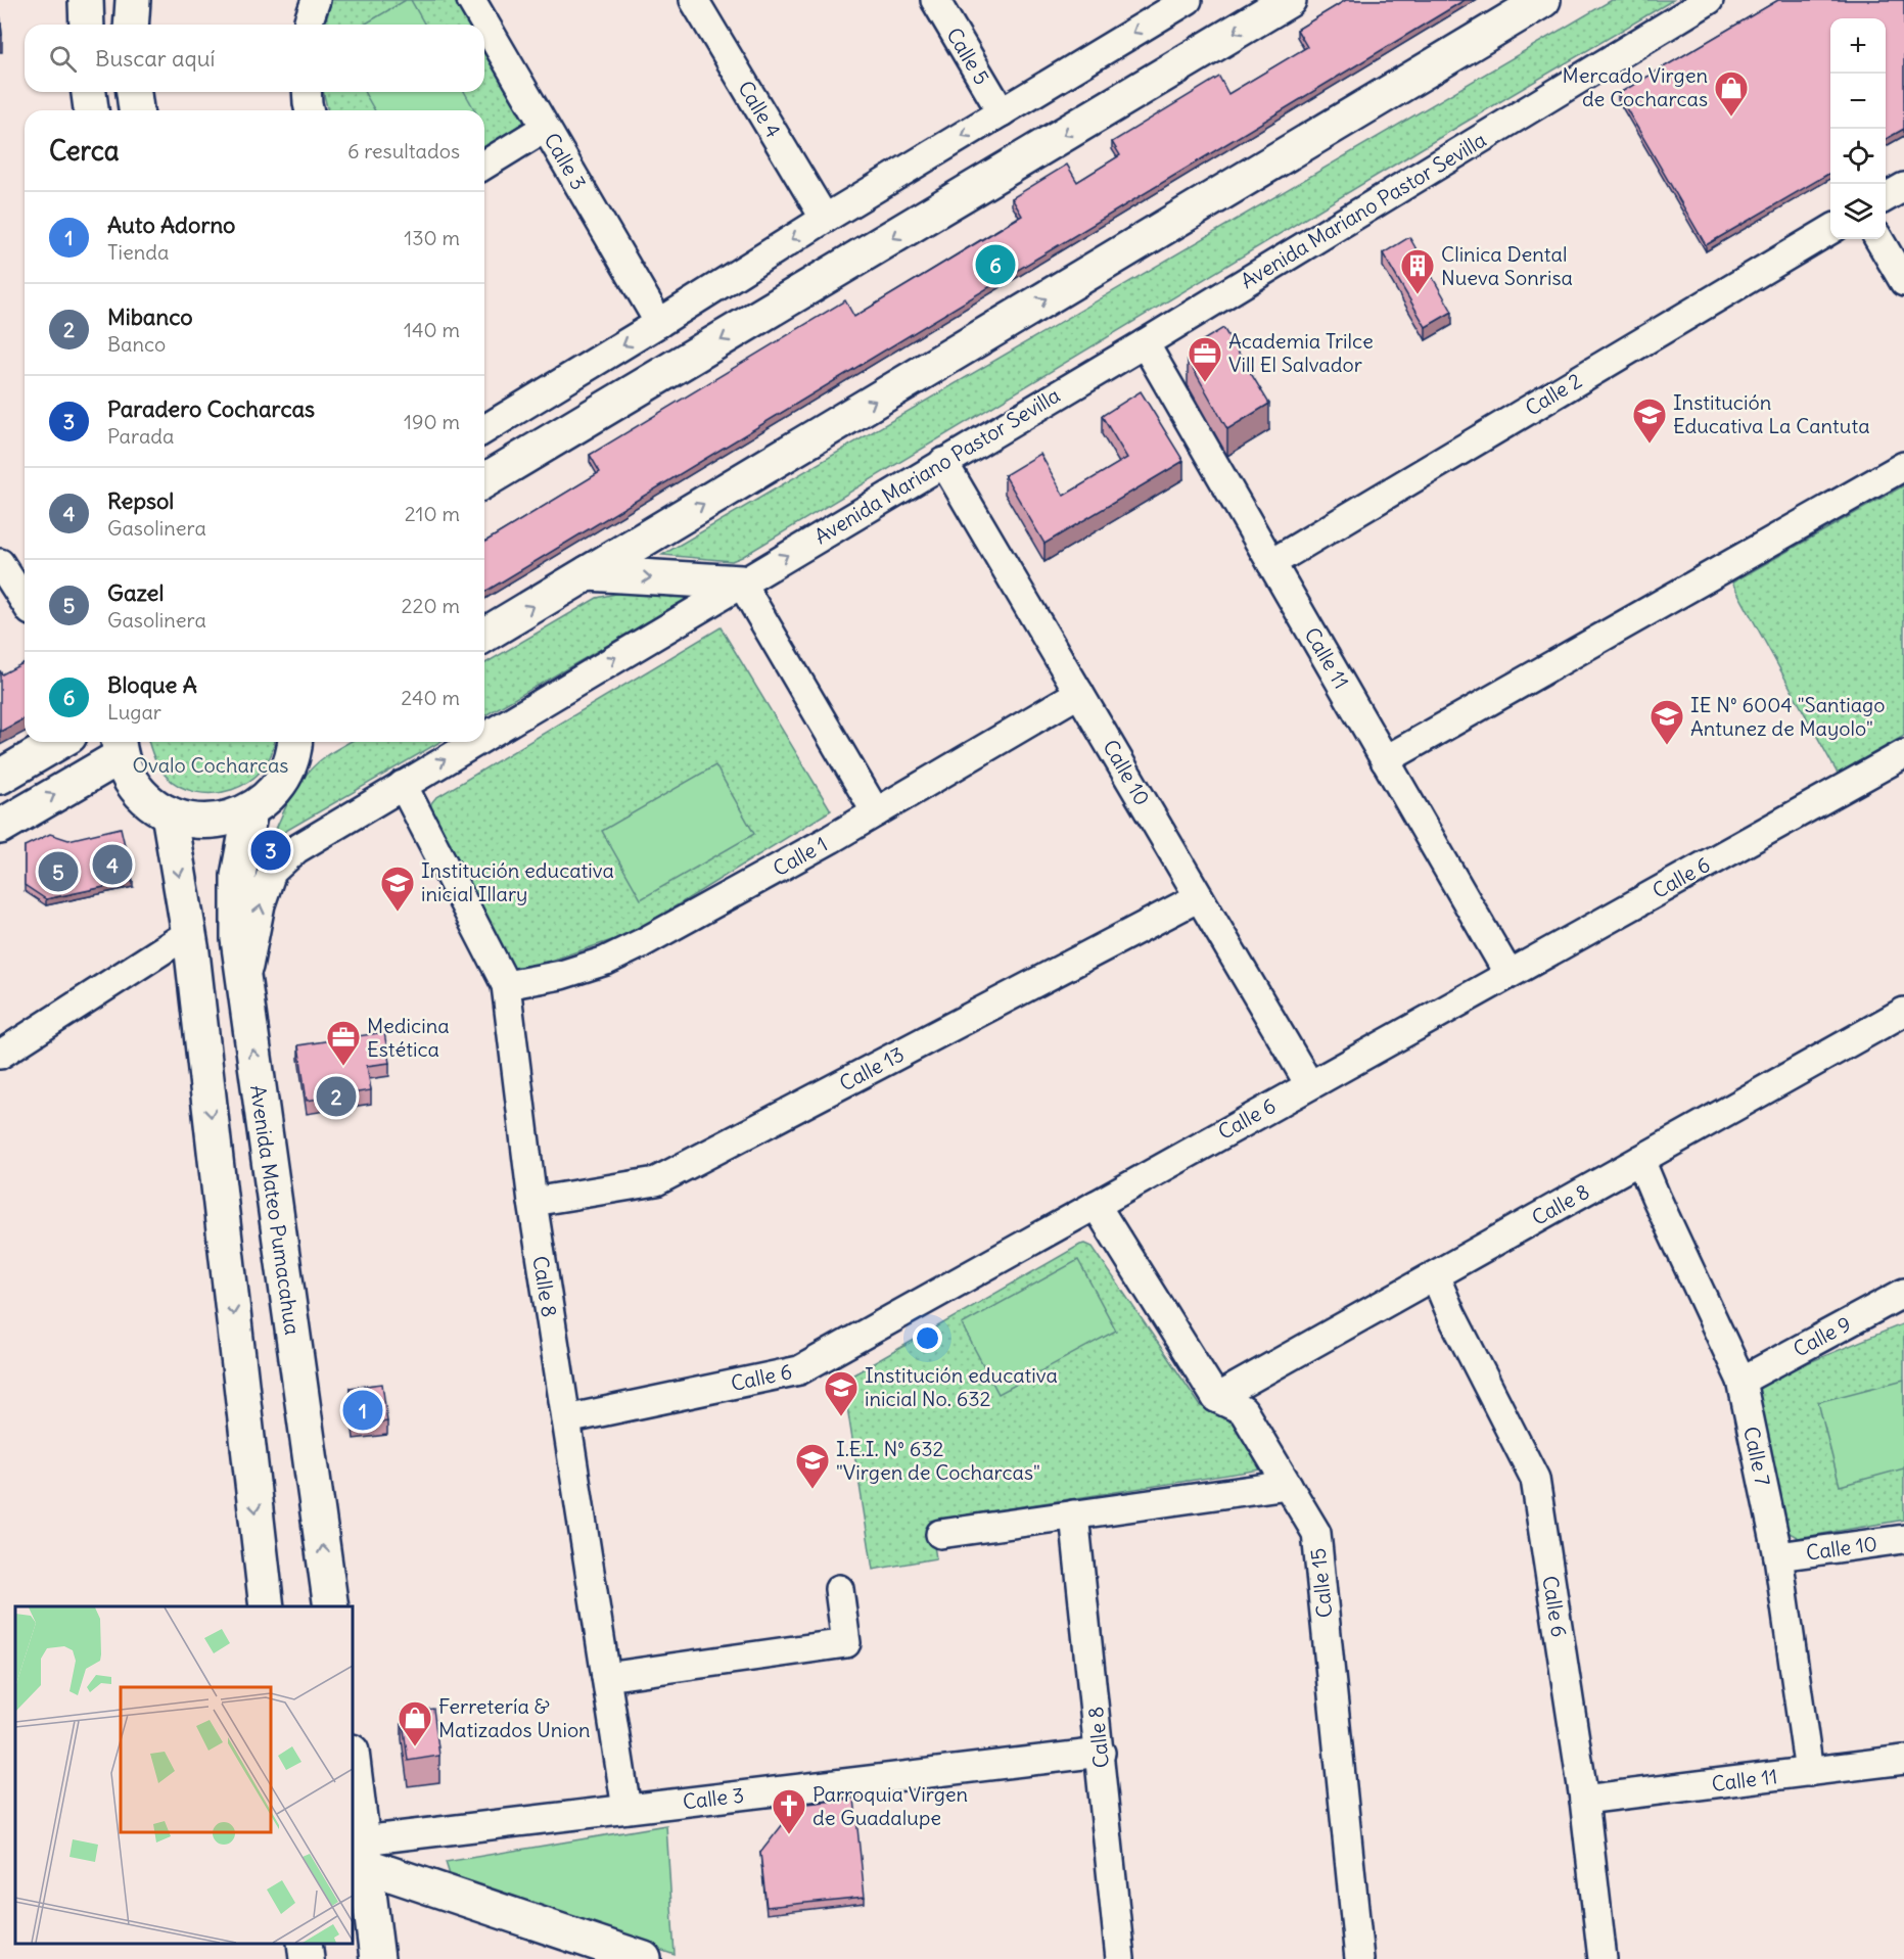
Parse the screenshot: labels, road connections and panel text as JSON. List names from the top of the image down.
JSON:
{
  "streets": {
    "main road": ["Avenida Mateo Pumacahua"],
    "street": [
      "Calle 5",
      "Calle 4",
      "Calle 3",
      "Avenida Mariano Pastor Sevilla",
      "Calle 2",
      "Calle 11",
      "Calle 10",
      "Calle 1",
      "Calle 6",
      "Calle 13",
      "Calle 8",
      "Calle 9",
      "Calle 7",
      "Calle 15"
    ]
  },
  "crossings": [
    ["Calle 3", "Calle 8"],
    ["Avenida Mariano Pastor Sevilla", "Calle 11"],
    ["Avenida Mariano Pastor Sevilla", "Calle 10"],
    ["Avenida Mariano Pastor Sevilla", "Calle 8"],
    ["Avenida Mariano Pastor Sevilla", "Avenida Mateo Pumacahua"],
    ["Calle 2", "Calle 11"],
    ["Calle 11", "Calle 6"],
    ["Calle 11", "Calle 7"],
    ["Calle 10", "Calle 1"],
    ["Calle 10", "Calle 6"],
    ["Calle 10", "Calle 13"],
    ["Calle 10", "Calle 7"],
    ["Calle 1", "Calle 8"],
    ["Calle 6", "Calle 8"],
    ["Calle 13", "Calle 8"],
    ["Calle 8", "Calle 7"],
    ["Calle 8", "Calle 15"],
    ["Calle 9", "Calle 7"]
  ],
  "one_way": ["Avenida Mariano Pastor Sevilla"],
  "parks": ["Ovalo Cocharcas"],
  "places": {
    "shop": ["Mercado Virgen de Cocharcas", "Ferretería & Matizados Union"],
    "building": ["Clinica Dental Nueva Sonrisa"],
    "office": ["Academia Trilce Vill El Salvador", "Medicina Estética"],
    "school or university": [
      "Institución Educativa La Cantuta",
      "IE N° 6004 \"Santiago Antunez de Mayolo\"",
      "Institución educativa inicial Illary",
      "Institución educativa inicial No. 632",
      "I.E.I. N° 632 \"Virgen de Cocharcas\""
    ],
    "church": ["Parroquia Virgen de Guadalupe"]
  },
  "page": {
    "map_buttons": ["+", "−"],
    "search": "Buscar aquí",
    "heading": ["Cerca", "6 resultados"],
    "list": [
      {
        "mark": "1",
        "name": "Auto Adorno",
        "note": "Tienda",
        "value": "130 m"
      },
      {
        "mark": "2",
        "name": "Mibanco",
        "note": "Banco",
        "value": "140 m"
      },
      {
        "mark": "3",
        "name": "Paradero Cocharcas",
        "note": "Parada",
        "value": "190 m"
      },
      {
        "mark": "4",
        "name": "Repsol",
        "note": "Gasolinera",
        "value": "210 m"
      },
      {
        "mark": "5",
        "name": "Gazel",
        "note": "Gasolinera",
        "value": "220 m"
      },
      {
        "mark": "6",
        "name": "Bloque A",
        "note": "Lugar",
        "value": "240 m"
      }
    ],
    "pins": [
      "6",
      "3",
      "4",
      "5",
      "2",
      "1"
    ]
  }
}
